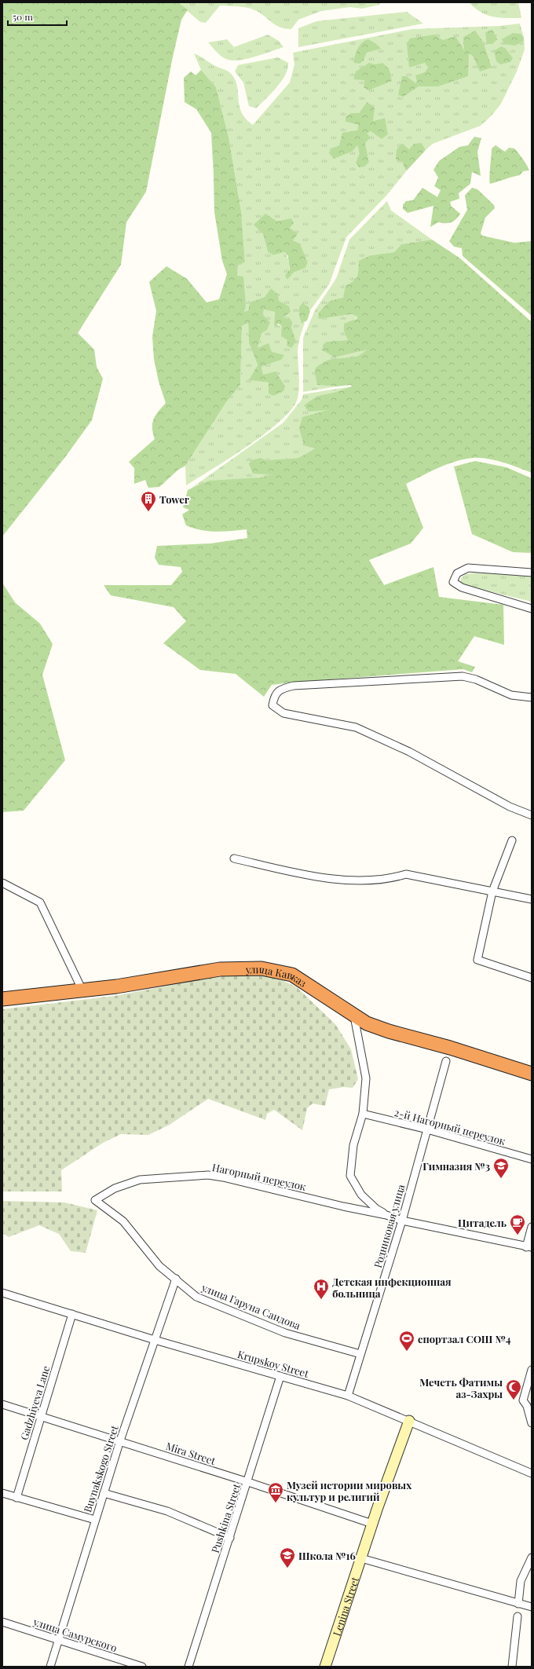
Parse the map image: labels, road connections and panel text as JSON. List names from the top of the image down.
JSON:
{
  "streets": {
    "highway": ["улица Кавказ"],
    "street": [
      "2-й Нагорный переулок",
      "Нагорный переулок",
      "Родниковая улица",
      "улица Гаруна Саидова",
      "Krupskoy Street",
      "Gadzhiyeva Lane",
      "Mira Street",
      "Buynakskogo Street",
      "Pushkina Street",
      "Lenina Street",
      "улица Самурского"
    ]
  },
  "crossings": [
    ["2-й Нагорный переулок", "Родниковая улица"],
    ["Нагорный переулок", "Родниковая улица"],
    ["Нагорный переулок", "улица Гаруна Саидова"],
    ["Родниковая улица", "улица Гаруна Саидова"],
    ["Родниковая улица", "Krupskoy Street"],
    ["улица Гаруна Саидова", "Buynakskogo Street"],
    ["Krupskoy Street", "Gadzhiyeva Lane"],
    ["Krupskoy Street", "Buynakskogo Street"],
    ["Krupskoy Street", "Pushkina Street"],
    ["Krupskoy Street", "Lenina Street"],
    ["Gadzhiyeva Lane", "Mira Street"],
    ["Mira Street", "Buynakskogo Street"],
    ["Mira Street", "Pushkina Street"],
    ["Mira Street", "Lenina Street"],
    ["Buynakskogo Street", "улица Самурского"]
  ],
  "places": {
    "building": ["Tower"],
    "school or university": ["Гимназия №3", "Школа №16"],
    "cafe": ["Цитадель"],
    "hospital": ["Детская инфекционная больница"],
    "sports": ["спортзал СОШ №4"],
    "mosque": ["Мечеть Фатимы аз-Захры"],
    "museum": ["Музей истории мировых культур и религий"]
  },
  "scale_bar": "50 m"
}
